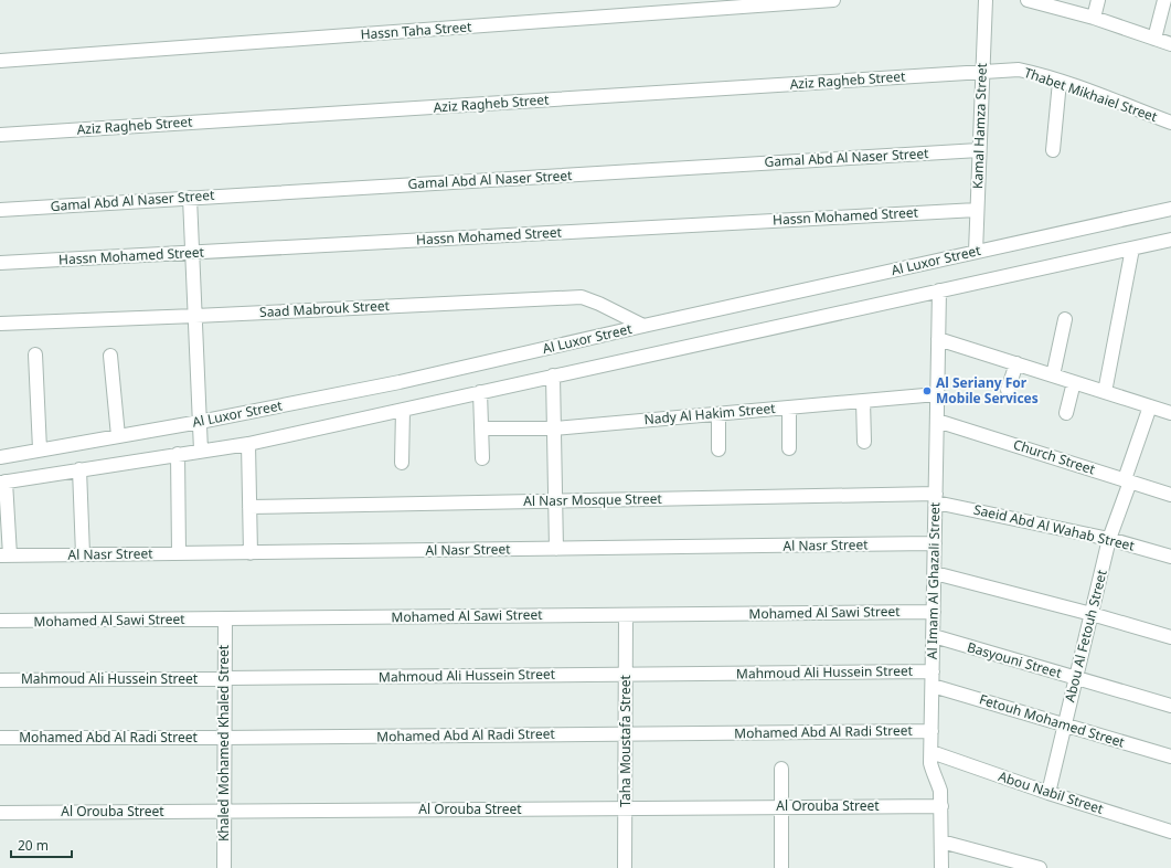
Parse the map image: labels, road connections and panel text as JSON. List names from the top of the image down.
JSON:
{
  "streets": {
    "street": [
      "Hassn Taha Street",
      "Aziz Ragheb Street",
      "Thabet Mikhaiel Street",
      "Kamal Hamza Street",
      "Gamal Abd Al Naser Street",
      "Hassn Mohamed Street",
      "Al Luxor Street",
      "Saad Mabrouk Street",
      "Nady Al Hakim Street",
      "Church Street",
      "Al Nasr Mosque Street",
      "Saeid Abd Al Wahab Street",
      "Al Nasr Street",
      "Al Imam Al Ghazali Street",
      "Mohamed Al Sawi Street",
      "Abou Al Fetouh Street",
      "Basyouni Street",
      "Mahmoud Ali Hussein Street",
      "Fetouh Mohamed Street",
      "Mohamed Abd Al Radi Street",
      "Taha Moustafa Street",
      "Khaled Mohamed Khaled Street",
      "Abou Nabil Street",
      "Al Orouba Street"
    ]
  },
  "crossings": [
    ["Aziz Ragheb Street", "Thabet Mikhaiel Street"],
    ["Aziz Ragheb Street", "Kamal Hamza Street"],
    ["Thabet Mikhaiel Street", "Kamal Hamza Street"],
    ["Kamal Hamza Street", "Gamal Abd Al Naser Street"],
    ["Kamal Hamza Street", "Hassn Mohamed Street"],
    ["Kamal Hamza Street", "Al Luxor Street"],
    ["Al Luxor Street", "Saad Mabrouk Street"],
    ["Nady Al Hakim Street", "Al Imam Al Ghazali Street"],
    ["Church Street", "Al Imam Al Ghazali Street"],
    ["Church Street", "Abou Al Fetouh Street"],
    ["Al Nasr Mosque Street", "Saeid Abd Al Wahab Street"],
    ["Al Nasr Mosque Street", "Al Imam Al Ghazali Street"],
    ["Saeid Abd Al Wahab Street", "Al Imam Al Ghazali Street"],
    ["Saeid Abd Al Wahab Street", "Abou Al Fetouh Street"],
    ["Al Nasr Street", "Al Imam Al Ghazali Street"],
    ["Al Imam Al Ghazali Street", "Mohamed Al Sawi Street"],
    ["Al Imam Al Ghazali Street", "Basyouni Street"],
    ["Al Imam Al Ghazali Street", "Mahmoud Ali Hussein Street"],
    ["Al Imam Al Ghazali Street", "Fetouh Mohamed Street"],
    ["Al Imam Al Ghazali Street", "Mohamed Abd Al Radi Street"],
    ["Al Imam Al Ghazali Street", "Abou Nabil Street"],
    ["Al Imam Al Ghazali Street", "Al Orouba Street"],
    ["Mohamed Al Sawi Street", "Taha Moustafa Street"],
    ["Mohamed Al Sawi Street", "Khaled Mohamed Khaled Street"],
    ["Abou Al Fetouh Street", "Basyouni Street"],
    ["Abou Al Fetouh Street", "Fetouh Mohamed Street"],
    ["Abou Al Fetouh Street", "Abou Nabil Street"],
    ["Mahmoud Ali Hussein Street", "Taha Moustafa Street"],
    ["Mahmoud Ali Hussein Street", "Khaled Mohamed Khaled Street"],
    ["Mohamed Abd Al Radi Street", "Taha Moustafa Street"],
    ["Mohamed Abd Al Radi Street", "Khaled Mohamed Khaled Street"],
    ["Taha Moustafa Street", "Al Orouba Street"],
    ["Khaled Mohamed Khaled Street", "Al Orouba Street"]
  ],
  "places": ["Al Seriany For Mobile Services"],
  "scale_bar": "20 m"
}
